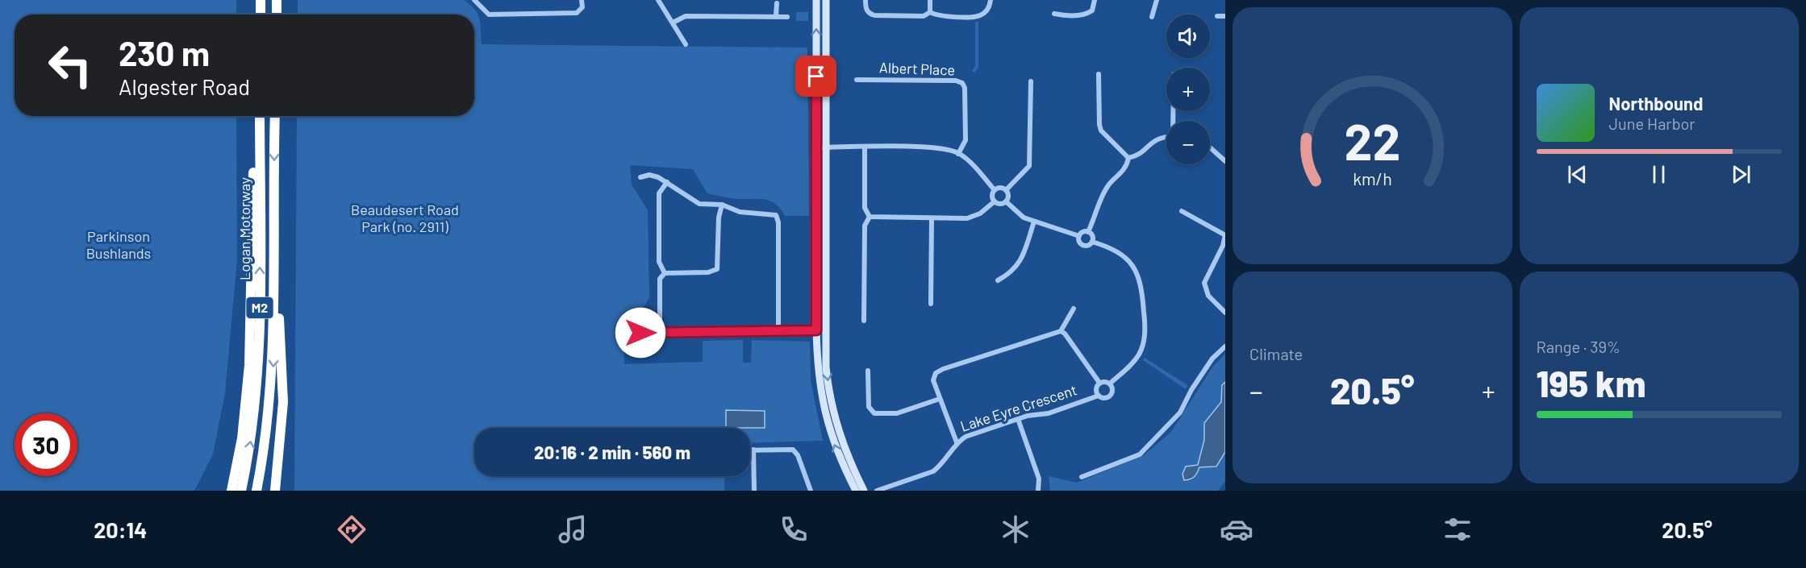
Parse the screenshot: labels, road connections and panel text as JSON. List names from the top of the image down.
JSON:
{
  "streets": {
    "highway": ["Logan Motorway", "M2"],
    "street": ["Albert Place", "Lake Eyre Crescent"]
  },
  "parks": ["Beaudesert Road Park (no. 2911)", "Parkinson Bushlands"],
  "page": {
    "map_buttons": ["+", "−"],
    "turn": ["230 m", "Algester Road"],
    "song": ["Northbound", "June Harbor"],
    "tile": [
      "Climate",
      ["Range · 39%", "195 km"]
    ],
    "heat": ["−", "20.5°", "+"],
    "limit": "30",
    "trip": "20:16 · 2 min · 560 m",
    "tabs": ["20:14", "20.5°"],
    "gauge": ["22", "km/h"]
  }
}
